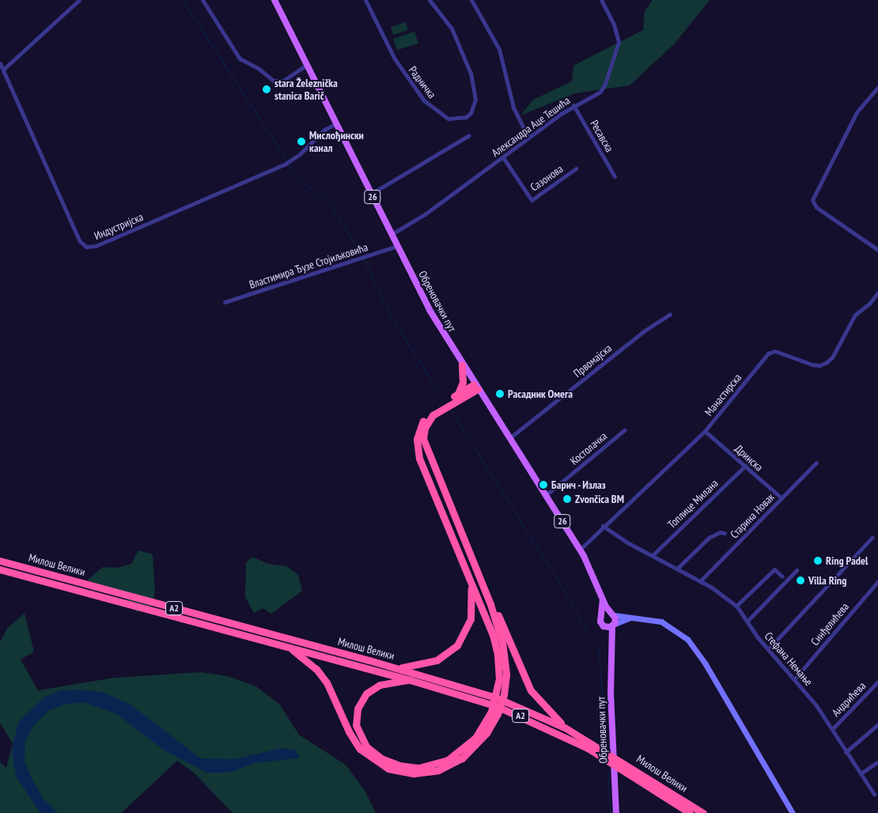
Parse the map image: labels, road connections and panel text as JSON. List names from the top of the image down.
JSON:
{
  "streets": {
    "highway": ["Милош Велики", "A2"],
    "main road": ["26", "Обреновачки пут"],
    "street": [
      "Радничка",
      "Александра Аце Тешића",
      "Ресавска",
      "Сазонова",
      "Индустријска",
      "Властимира Ђузе Стојиљковића",
      "Првомајска",
      "Манастирска",
      "Костолачка",
      "Дринска",
      "Топлице Милана",
      "Старина Новак",
      "Синђелићева",
      "Стефана Немање",
      "Андрићева"
    ]
  },
  "crossings": [
    ["Александра Аце Тешића", "Ресавска"],
    ["Александра Аце Тешића", "Сазонова"],
    ["Александра Аце Тешића", "Обреновачки пут"],
    ["Индустријска", "Обреновачки пут"],
    ["Властимира Ђузе Стојиљковића", "Обреновачки пут"],
    ["Обреновачки пут", "Првомајска"],
    ["Обреновачки пут", "Манастирска"],
    ["Обреновачки пут", "Костолачка"],
    ["Манастирска", "Дринска"],
    ["Манастирска", "Стефана Немање"],
    ["Дринска", "Топлице Милана"],
    ["Дринска", "Старина Новак"],
    ["Топлице Милана", "Стефана Немање"],
    ["Старина Новак", "Стефана Немање"],
    ["Синђелићева", "Стефана Немање"],
    ["Стефана Немање", "Андрићева"]
  ],
  "places": [
    "stara Železnička stanica Barič",
    "Мислођински канал",
    "Расадник Омега",
    "Барич - Излаз",
    "Zvončica BM",
    "Ring Padel",
    "Villa Ring"
  ]
}
